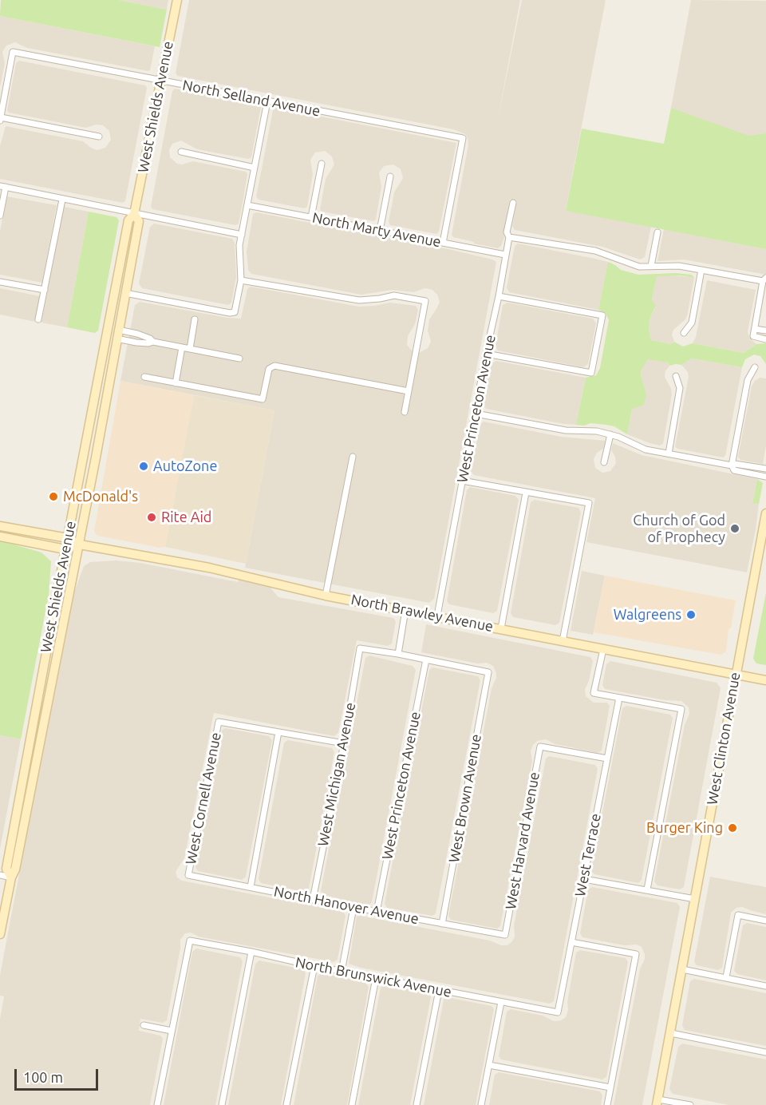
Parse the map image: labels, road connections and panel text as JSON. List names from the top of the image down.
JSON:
{
  "streets": {
    "street": [
      "North Selland Avenue",
      "West Shields Avenue",
      "North Marty Avenue",
      "West Princeton Avenue",
      "North Brawley Avenue",
      "West Clinton Avenue",
      "West Michigan Avenue",
      "West Cornell Avenue",
      "West Brown Avenue",
      "West Harvard Avenue",
      "West Terrace",
      "North Hanover Avenue",
      "North Brunswick Avenue"
    ]
  },
  "crossings": [
    ["North Selland Avenue", "West Shields Avenue"],
    ["North Selland Avenue", "North Marty Avenue"],
    ["West Shields Avenue", "North Brawley Avenue"],
    ["North Marty Avenue", "West Princeton Avenue"],
    ["West Princeton Avenue", "North Brawley Avenue"],
    ["West Princeton Avenue", "West Brown Avenue"],
    ["West Princeton Avenue", "North Hanover Avenue"],
    ["North Brawley Avenue", "West Clinton Avenue"],
    ["West Michigan Avenue", "North Hanover Avenue"],
    ["West Cornell Avenue", "North Hanover Avenue"],
    ["West Brown Avenue", "North Hanover Avenue"],
    ["West Harvard Avenue", "West Terrace"],
    ["West Harvard Avenue", "North Hanover Avenue"],
    ["West Terrace", "North Brunswick Avenue"]
  ],
  "places": [
    "AutoZone",
    "McDonald's",
    "Rite Aid",
    "Church of God of Prophecy",
    "Walgreens",
    "Burger King"
  ],
  "scale_bar": "100 m"
}
